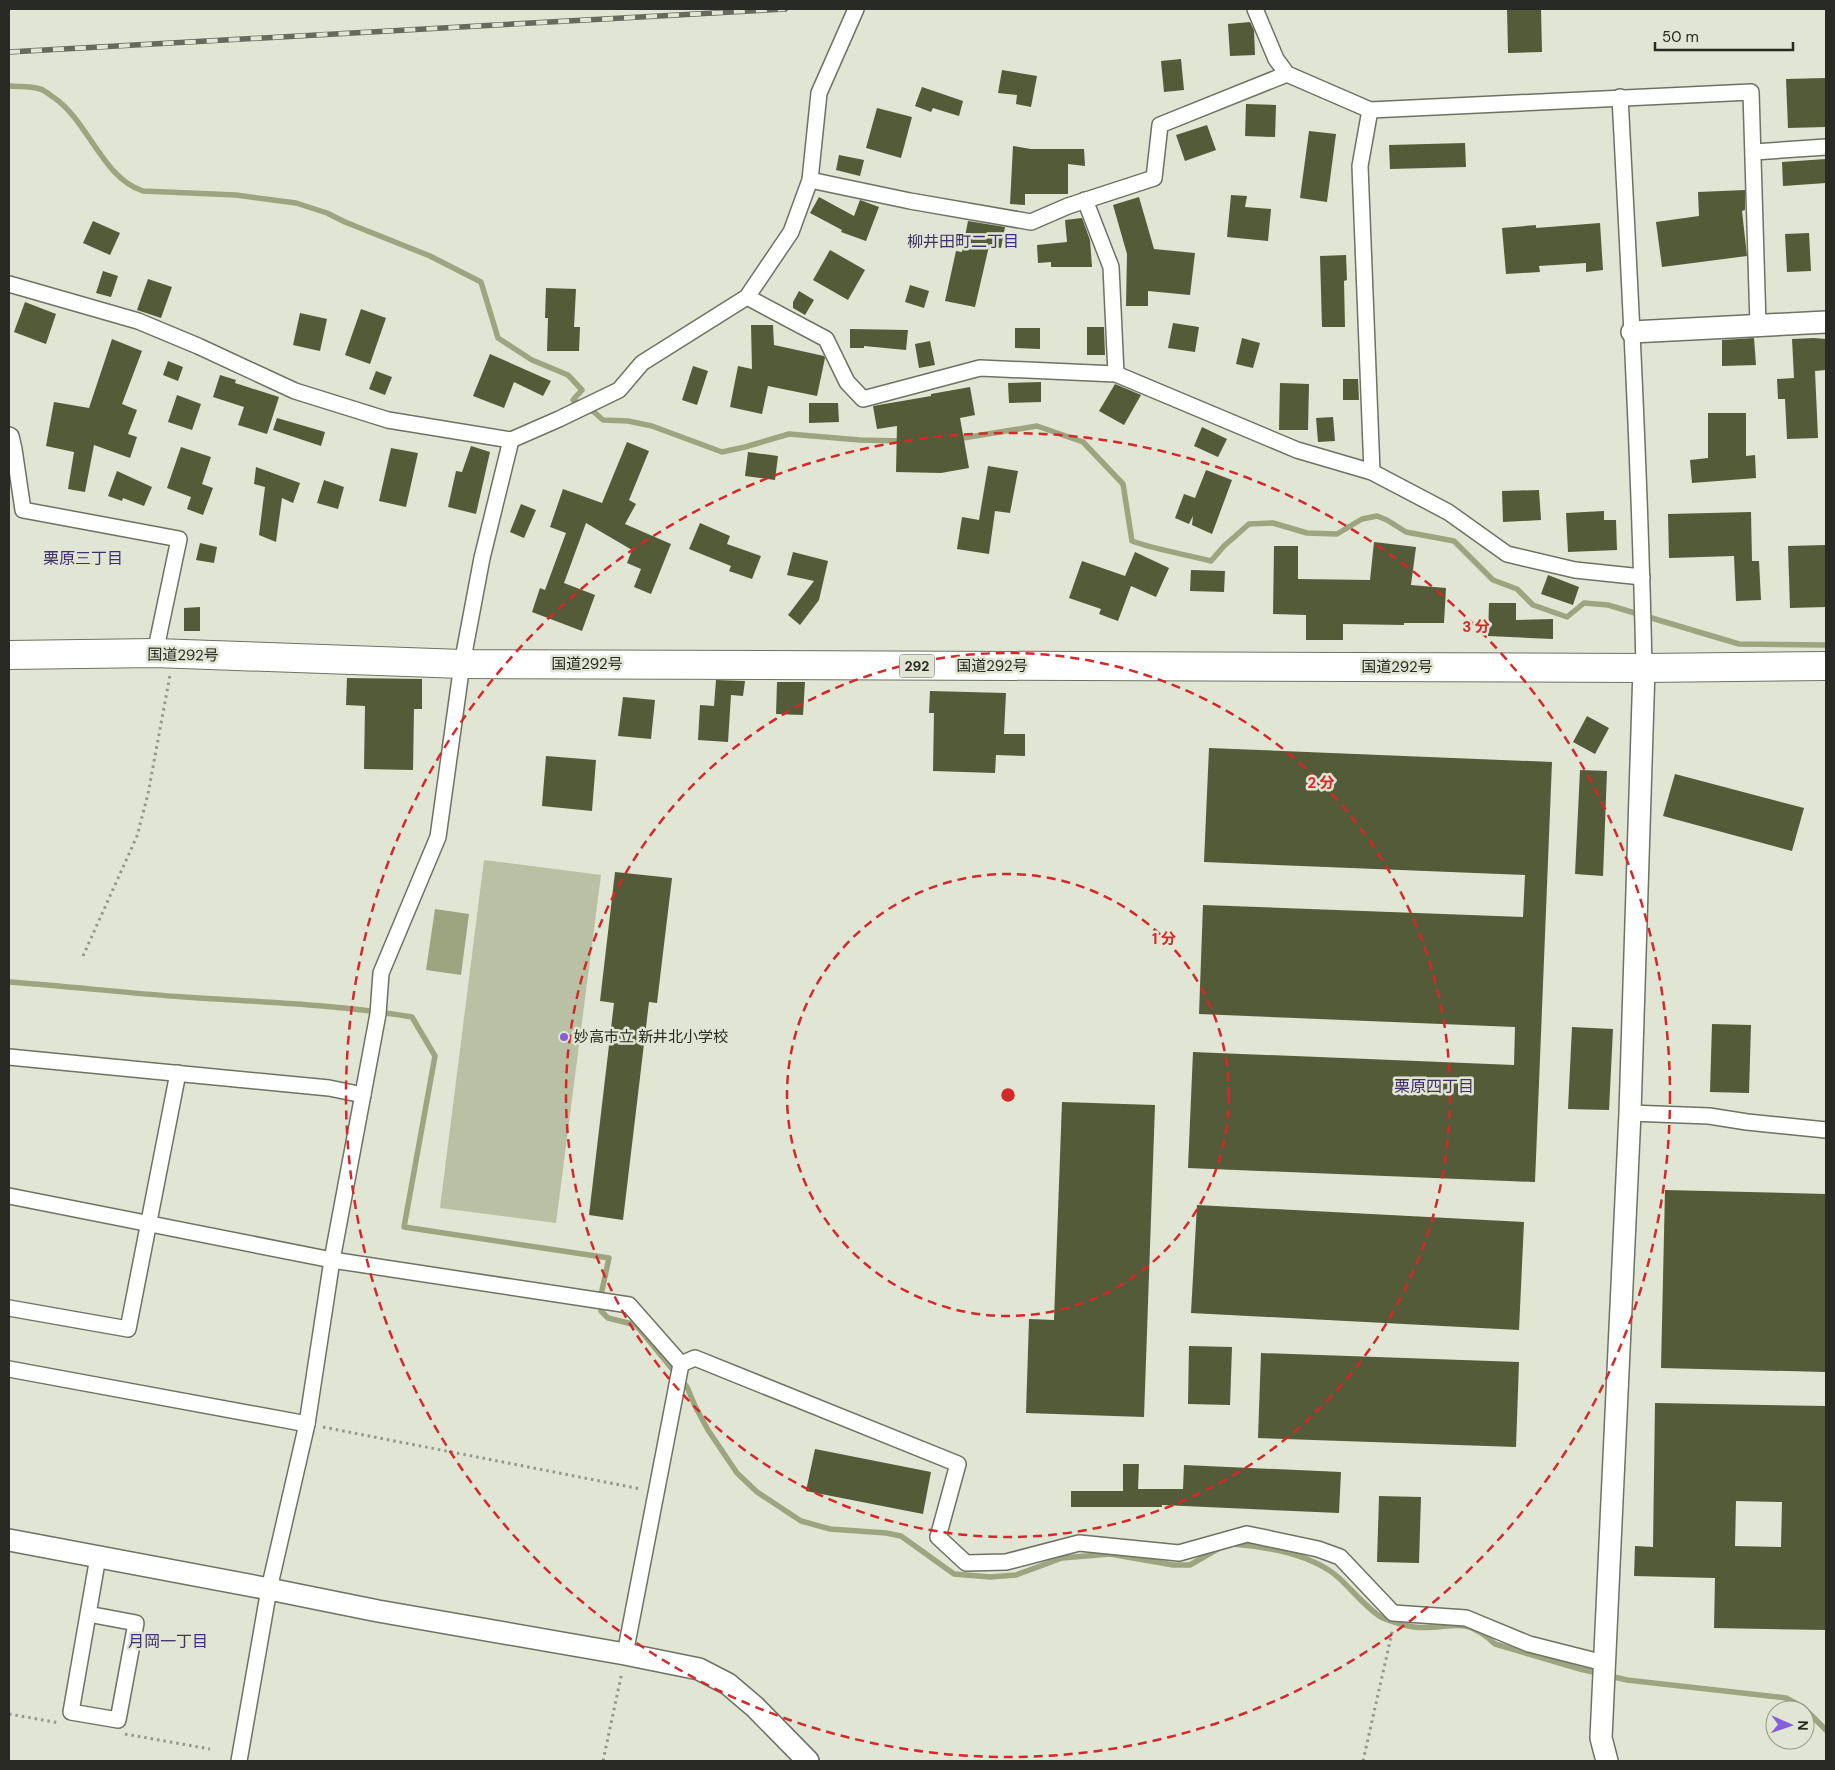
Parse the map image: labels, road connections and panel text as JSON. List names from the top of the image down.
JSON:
{
  "streets": {
    "highway": ["国道292号", "292"]
  },
  "districts": [
    "柳井田町二丁目",
    "栗原三丁目",
    "栗原四丁目",
    "月岡一丁目"
  ],
  "places": ["妙高市立 新井北小学校"],
  "scale_bar": "50 m",
  "north": "right",
  "rings": ["3 分", "2 分", "1 分"]
}
